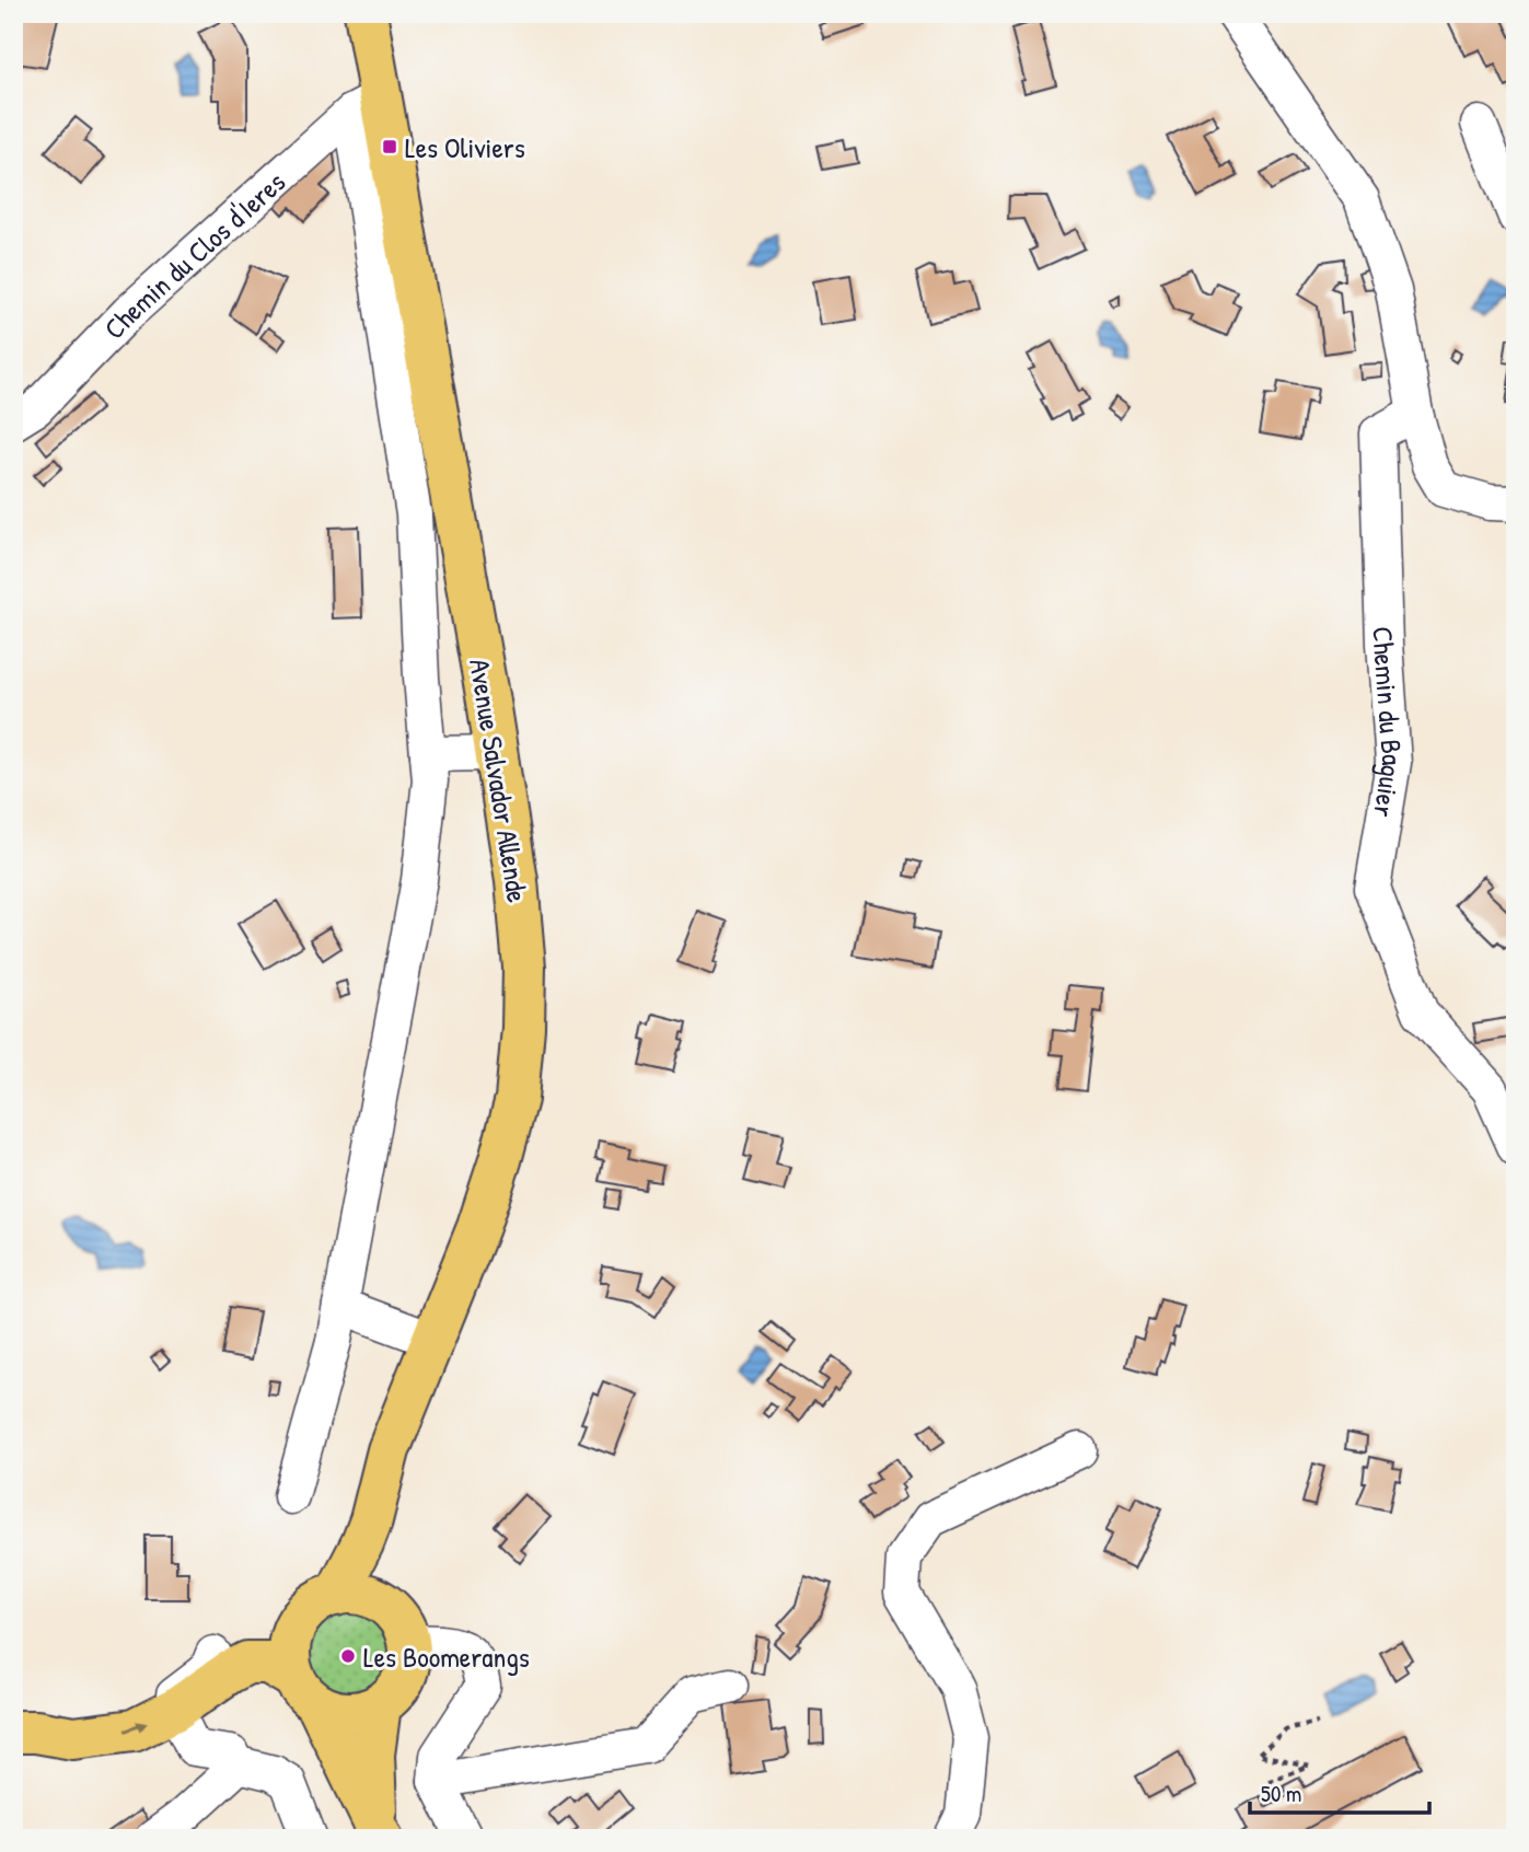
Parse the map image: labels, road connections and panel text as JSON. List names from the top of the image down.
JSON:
{
  "streets": {
    "main road": ["Avenue Salvador Allende"],
    "street": ["Chemin du Clos d'Ieres", "Chemin du Baguier"]
  },
  "crossings": [
    ["Chemin du Clos d'Ieres", "Avenue Salvador Allende"]
  ],
  "places": {
    "transit": ["Les Oliviers"],
    "other": ["Les Boomerangs"]
  },
  "scale_bar": "50 m"
}
